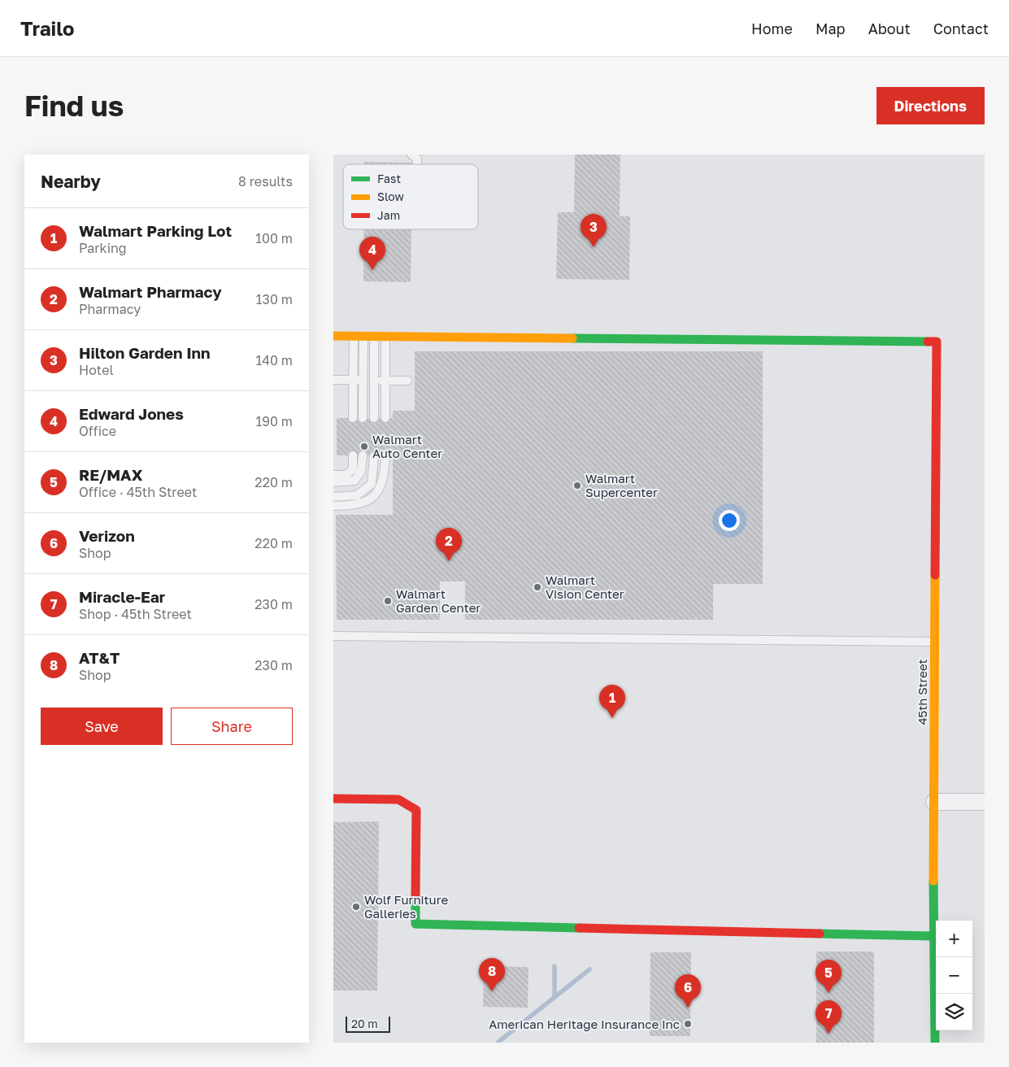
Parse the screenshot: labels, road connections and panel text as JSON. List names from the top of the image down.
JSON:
{
  "streets": {
    "street": ["45th Street"]
  },
  "places": [
    "Walmart Auto Center",
    "Walmart Supercenter",
    "Walmart Vision Center",
    "Walmart Garden Center",
    "Wolf Furniture Galleries",
    "American Heritage Insurance Inc"
  ],
  "legend": ["Fast", "Slow", "Jam"],
  "scale_bar": "20 m",
  "page": {
    "header": "Trailo",
    "nav": [
      "Home",
      "Map",
      "About",
      "Contact"
    ],
    "buttons": [
      "Directions",
      ["Save", "Share"]
    ],
    "title": "Find us",
    "heading": ["Nearby", "8 results"],
    "list": [
      {
        "mark": "1",
        "name": "Walmart Parking Lot",
        "note": "Parking",
        "value": "100 m"
      },
      {
        "mark": "2",
        "name": "Walmart Pharmacy",
        "note": "Pharmacy",
        "value": "130 m"
      },
      {
        "mark": "3",
        "name": "Hilton Garden Inn",
        "note": "Hotel",
        "value": "140 m"
      },
      {
        "mark": "4",
        "name": "Edward Jones",
        "note": "Office",
        "value": "190 m"
      },
      {
        "mark": "5",
        "name": "RE/MAX",
        "note": "Office · 45th Street",
        "value": "220 m"
      },
      {
        "mark": "6",
        "name": "Verizon",
        "note": "Shop",
        "value": "220 m"
      },
      {
        "mark": "7",
        "name": "Miracle-Ear",
        "note": "Shop · 45th Street",
        "value": "230 m"
      },
      {
        "mark": "8",
        "name": "AT&T",
        "note": "Shop",
        "value": "230 m"
      }
    ],
    "pins": [
      "3",
      "4",
      "2",
      "1",
      "8",
      "5",
      "6",
      "7"
    ],
    "map_buttons": ["+", "−"],
    "scale": "20 m"
  }
}
